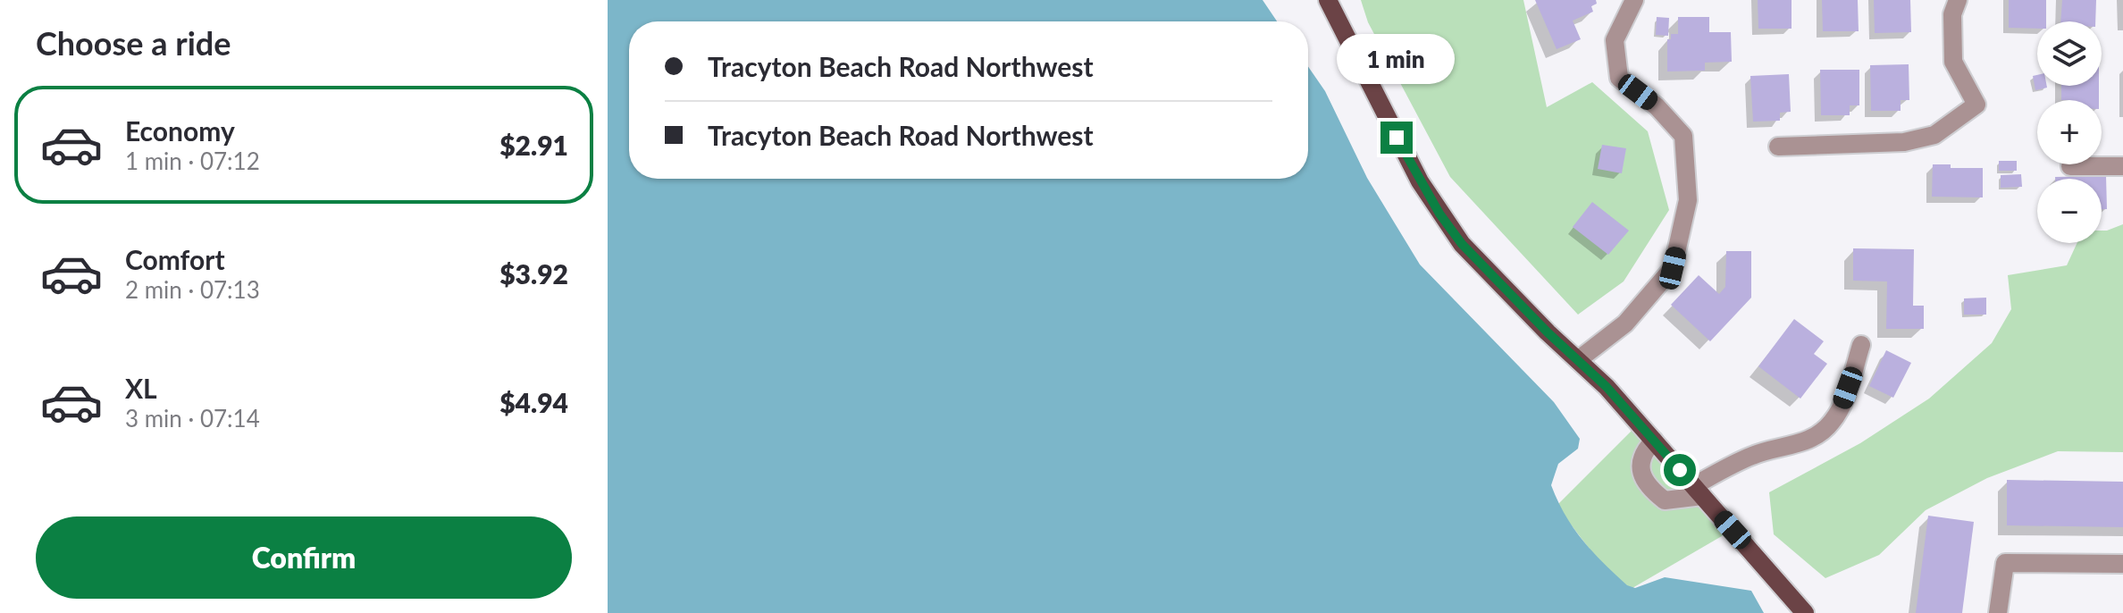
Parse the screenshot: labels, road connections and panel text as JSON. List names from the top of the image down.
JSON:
{
  "page": {
    "heading": "Choose a ride",
    "map_buttons": ["+", "−"],
    "banner": ["Tracyton Beach Road Northwest", "Tracyton Beach Road Northwest"],
    "bubble": "1 min",
    "list": [
      {
        "name": "Economy",
        "note": "1 min · 07:12",
        "value": "$2.91"
      },
      {
        "name": "Comfort",
        "note": "2 min · 07:13",
        "value": "$3.92"
      },
      {
        "name": "XL",
        "note": "3 min · 07:14",
        "value": "$4.94"
      }
    ],
    "buttons": "Confirm"
  }
}
